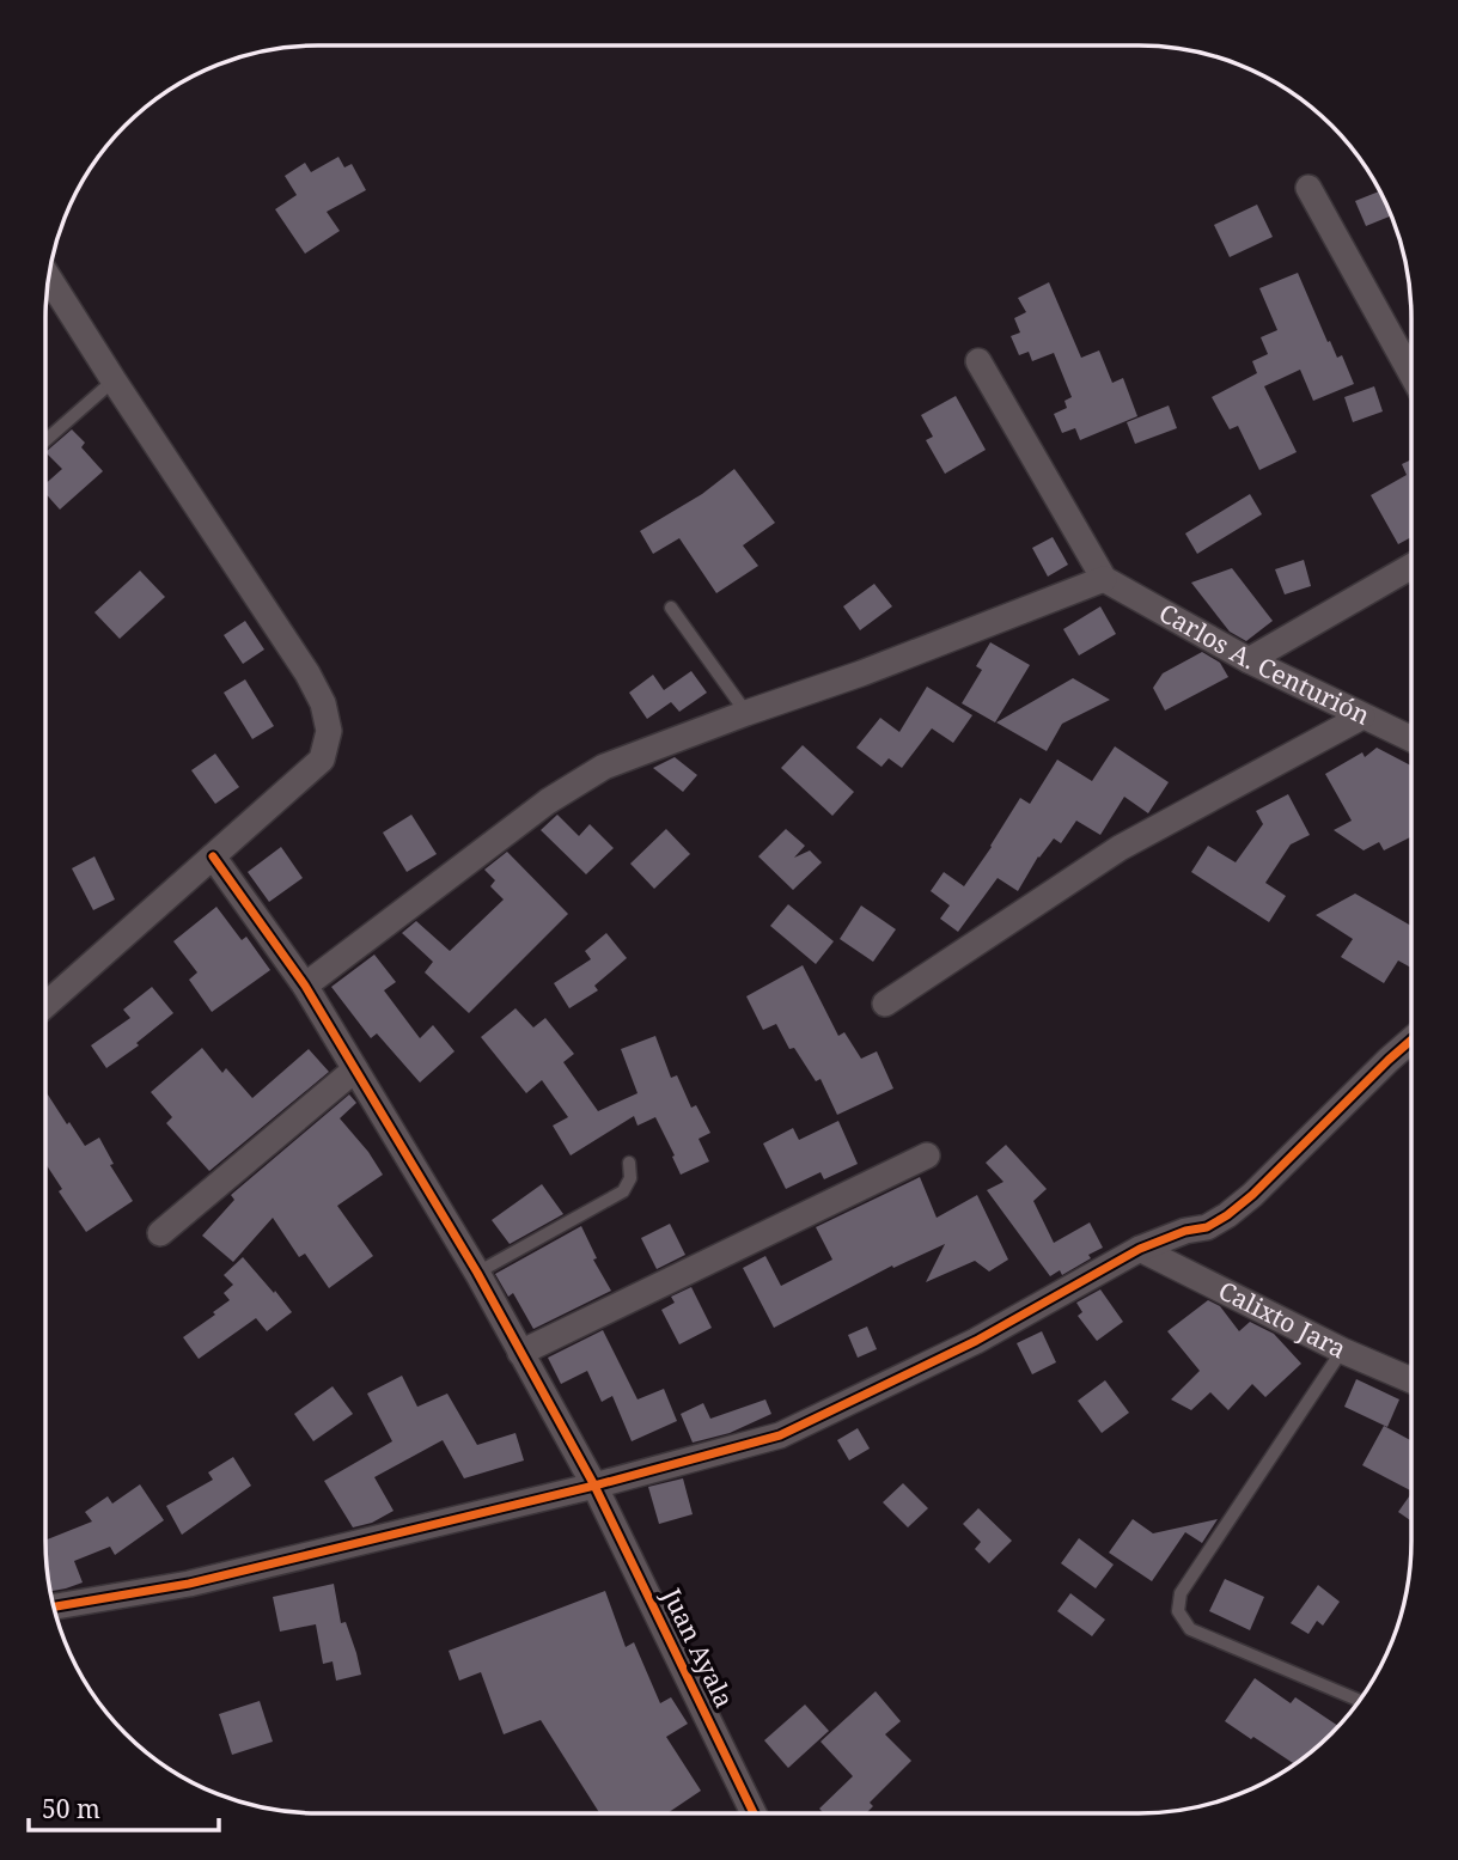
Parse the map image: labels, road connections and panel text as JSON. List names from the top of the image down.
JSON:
{
  "streets": {
    "street": ["Carlos A. Centurión", "Calixto Jara", "Juan Ayala"]
  },
  "scale_bar": "50 m"
}
